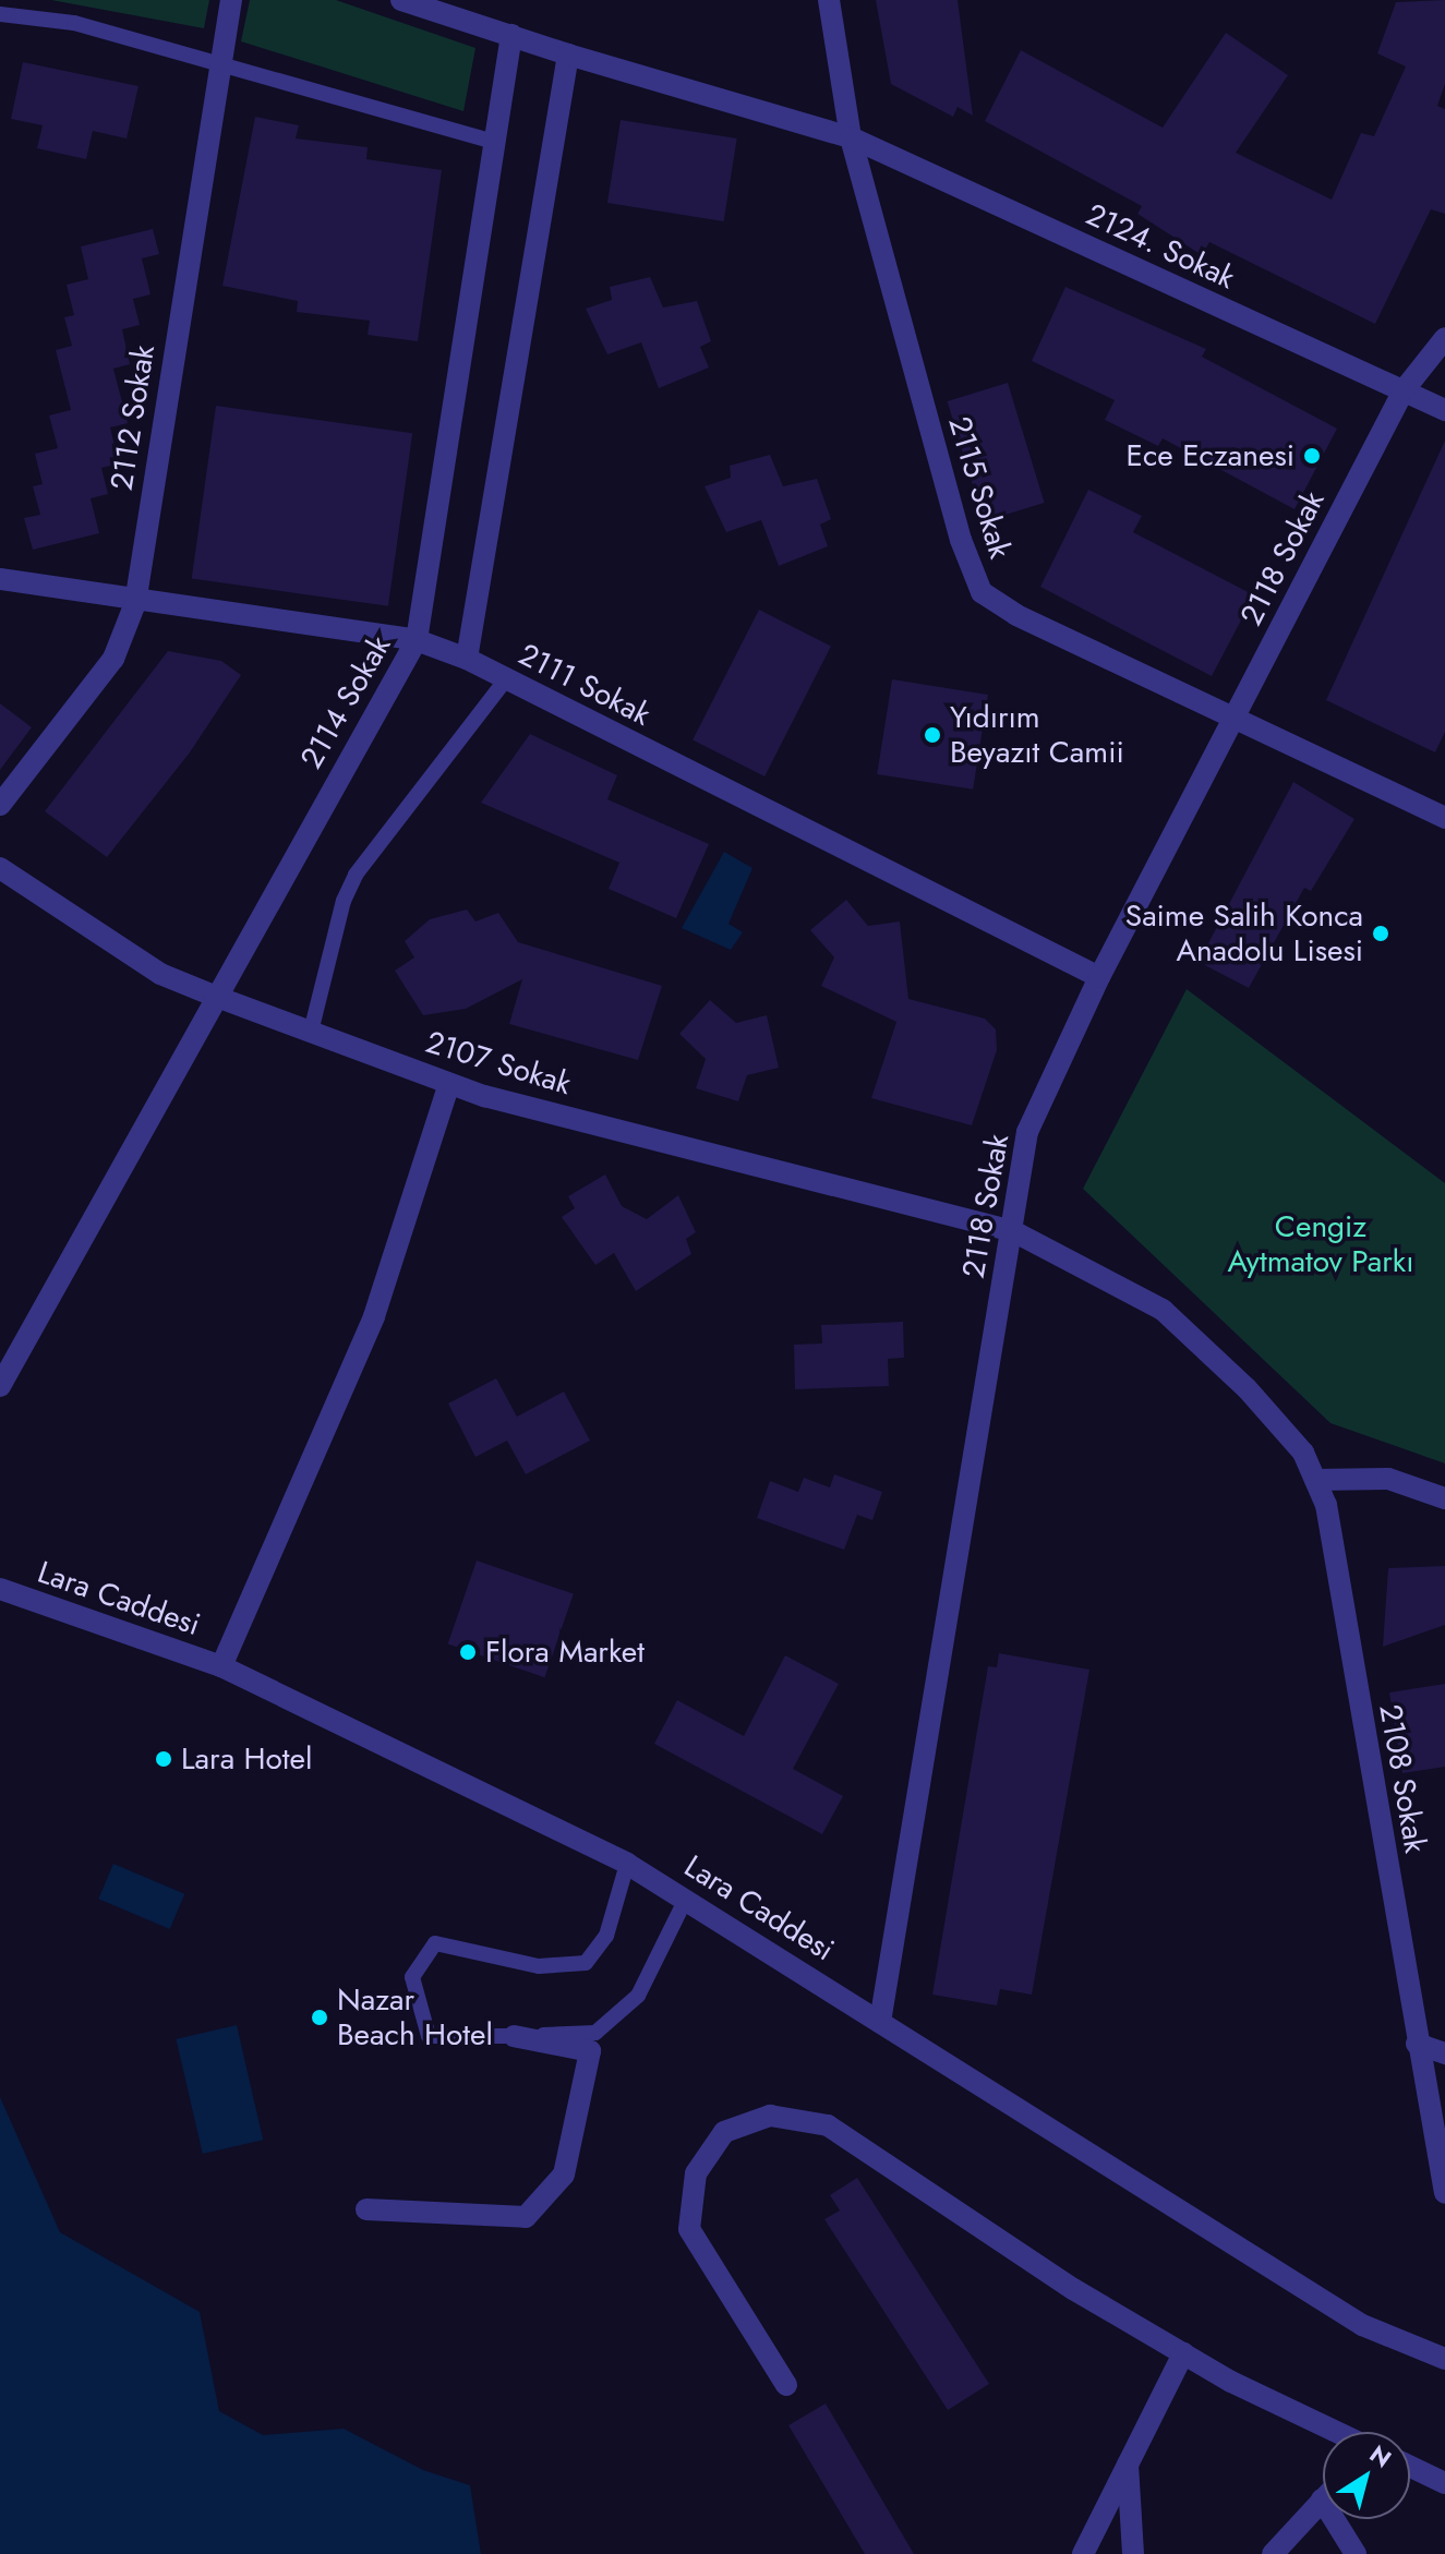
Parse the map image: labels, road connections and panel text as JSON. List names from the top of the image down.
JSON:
{
  "streets": {
    "street": [
      "2124. Sokak",
      "2112 Sokak",
      "2115 Sokak",
      "2118 Sokak",
      "2111 Sokak",
      "2114 Sokak",
      "2107 Sokak",
      "Lara Caddesi",
      "2108 Sokak"
    ]
  },
  "crossings": [
    ["2124. Sokak", "2115 Sokak"],
    ["2124. Sokak", "2118 Sokak"],
    ["2124. Sokak", "2114 Sokak"],
    ["2112 Sokak", "2111 Sokak"],
    ["2115 Sokak", "2118 Sokak"],
    ["2118 Sokak", "2111 Sokak"],
    ["2118 Sokak", "2107 Sokak"],
    ["2118 Sokak", "Lara Caddesi"],
    ["2118 Sokak", "2108 Sokak"],
    ["2111 Sokak", "2114 Sokak"],
    ["2114 Sokak", "2107 Sokak"],
    ["2107 Sokak", "2108 Sokak"]
  ],
  "parks": ["Cengiz Aytmatov Parkı"],
  "places": [
    "Ece Eczanesi",
    "Yıdırım Beyazıt Camii",
    "Saime Salih Konca Anadolu Lisesi",
    "Flora Market",
    "Lara Hotel",
    "Nazar Beach Hotel"
  ],
  "north": "top right"
}
